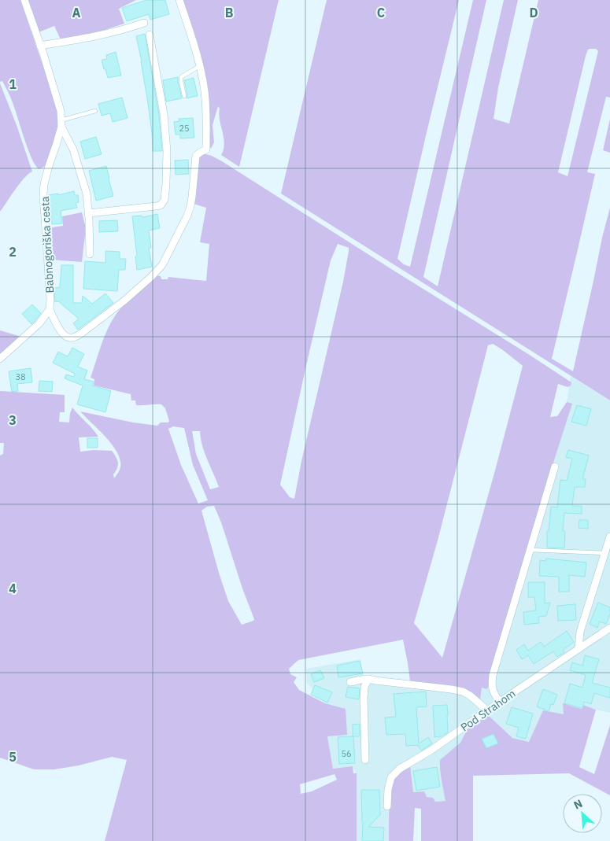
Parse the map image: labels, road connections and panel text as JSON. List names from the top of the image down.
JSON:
{
  "streets": {
    "street": ["Babnogoriška cesta", "Pod Strahom"]
  },
  "house_numbers": ["25", "38", "56"],
  "north": "top left",
  "grid": {
    "columns": [
      "A",
      "B",
      "C",
      "D"
    ],
    "rows": [
      "1",
      "2",
      "3",
      "4",
      "5"
    ]
  }
}
